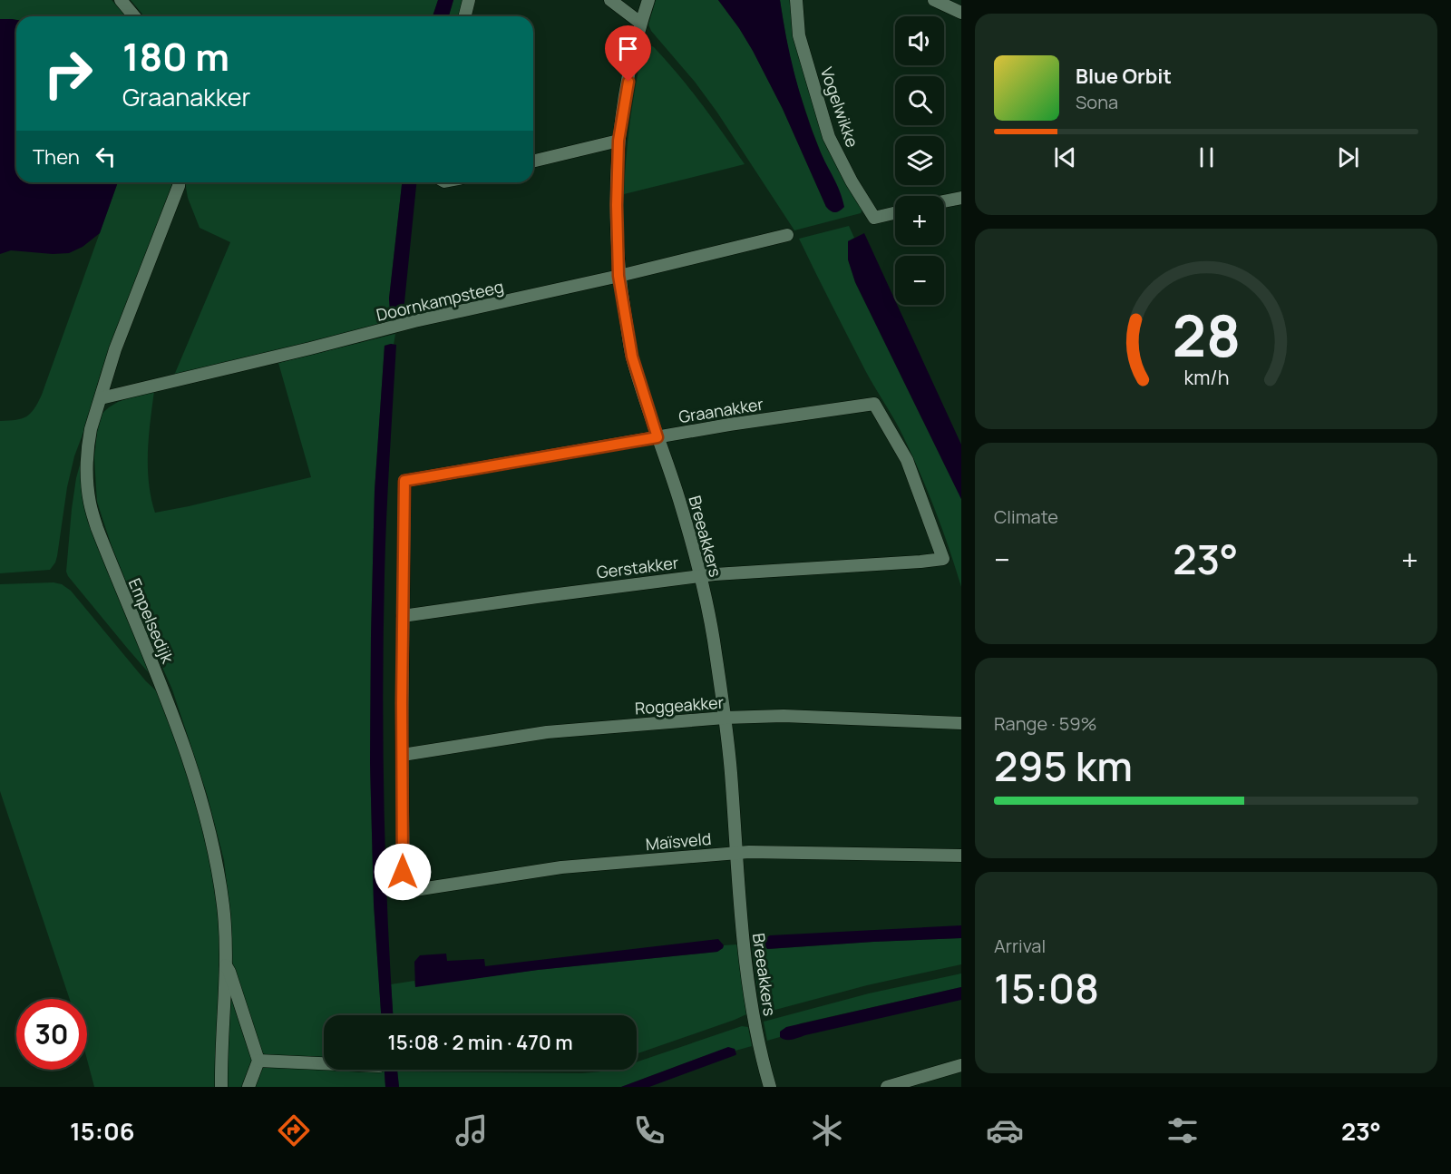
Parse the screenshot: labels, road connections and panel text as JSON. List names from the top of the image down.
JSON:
{
  "streets": {
    "street": [
      "Vogelwikke",
      "Doornkampsteeg",
      "Graanakker",
      "Breeakkers",
      "Gerstakker",
      "Empelsedijk",
      "Roggeakker",
      "Maïsveld"
    ]
  },
  "crossings": [
    ["Doornkampsteeg", "Breeakkers"],
    ["Doornkampsteeg", "Empelsedijk"],
    ["Graanakker", "Breeakkers"],
    ["Graanakker", "Gerstakker"],
    ["Breeakkers", "Gerstakker"],
    ["Breeakkers", "Roggeakker"],
    ["Breeakkers", "Maïsveld"],
    ["Roggeakker", "Maïsveld"]
  ],
  "page": {
    "map_buttons": ["+", "−"],
    "turn": ["180 m", "Graanakker"],
    "song": ["Blue Orbit", "Sona"],
    "then": "Then",
    "tile": [
      "Climate",
      ["Range · 59%", "295 km"],
      ["Arrival", "15:08"]
    ],
    "heat": ["−", "23°", "+"],
    "limit": "30",
    "trip": "15:08 · 2 min · 470 m",
    "tabs": ["15:06", "23°"],
    "gauge": ["28", "km/h"]
  }
}
